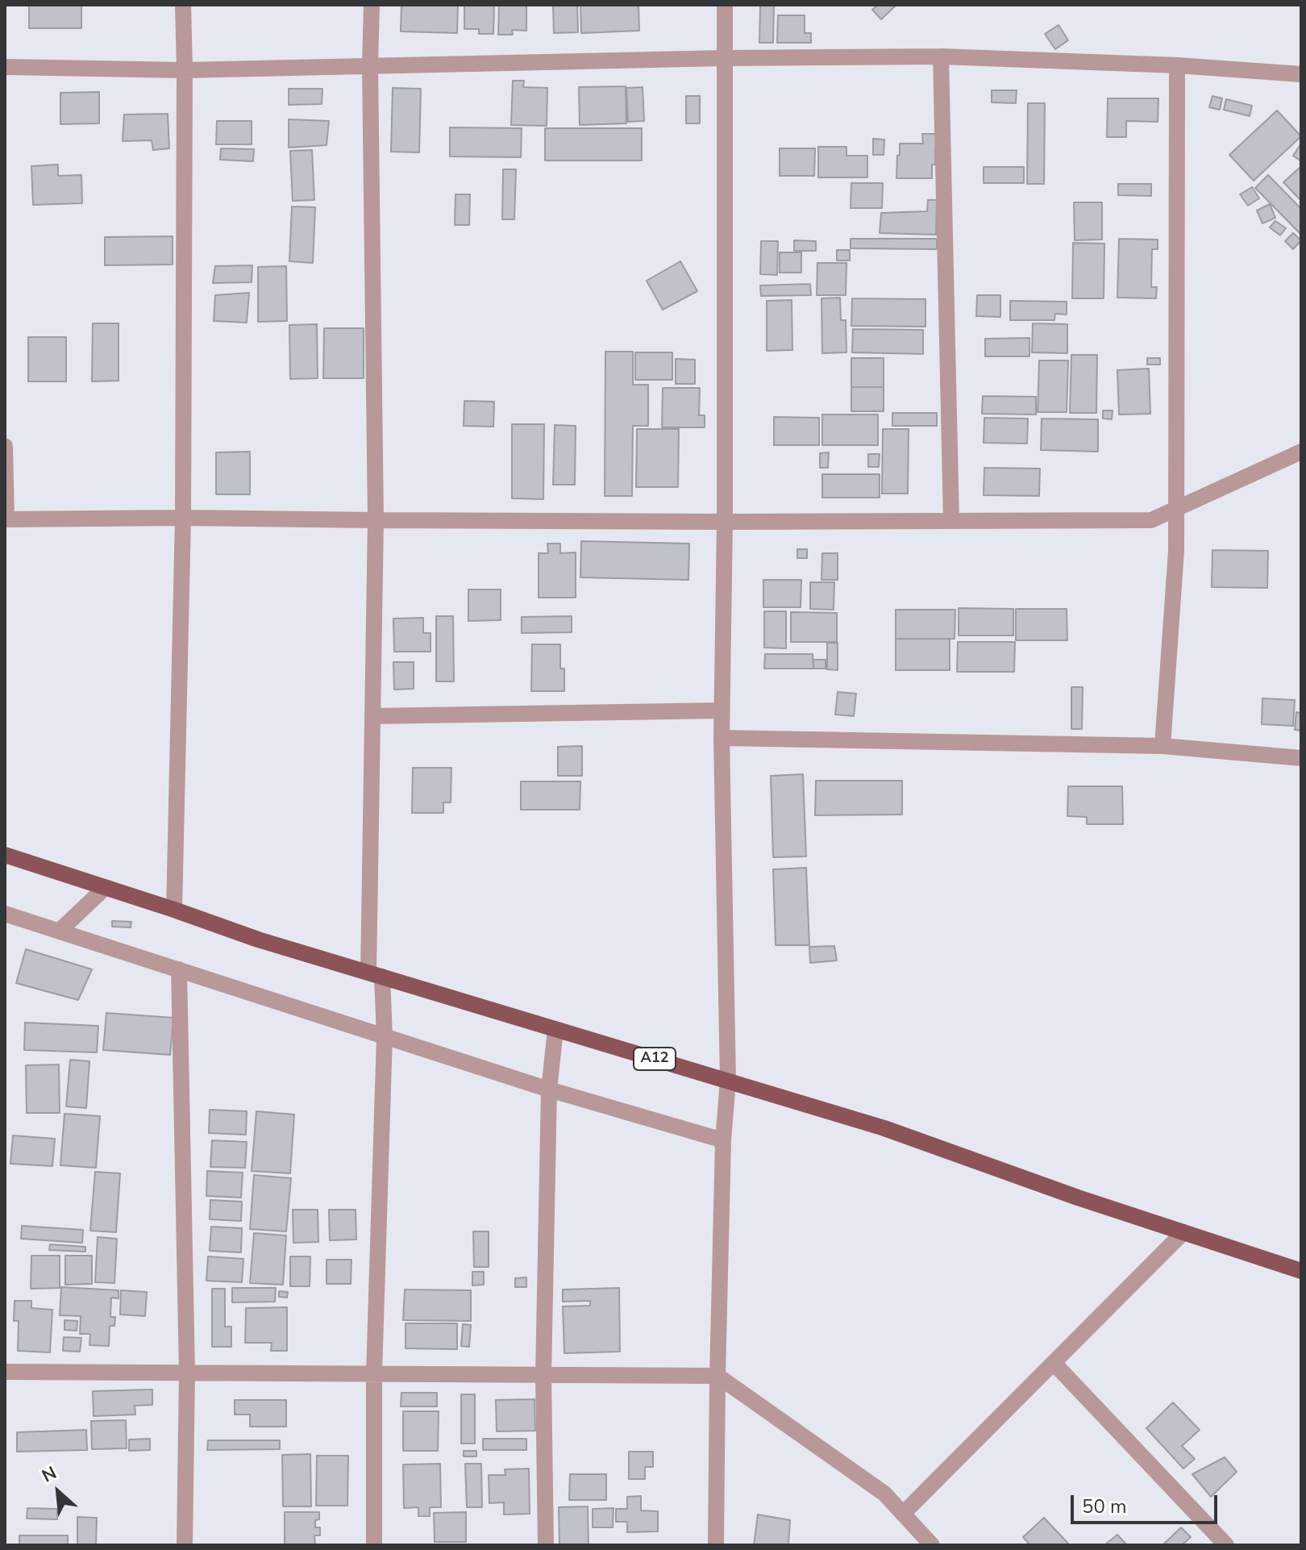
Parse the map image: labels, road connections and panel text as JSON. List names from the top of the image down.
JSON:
{
  "streets": {
    "main road": ["A12"]
  },
  "scale_bar": "50 m",
  "north": "top left"
}
